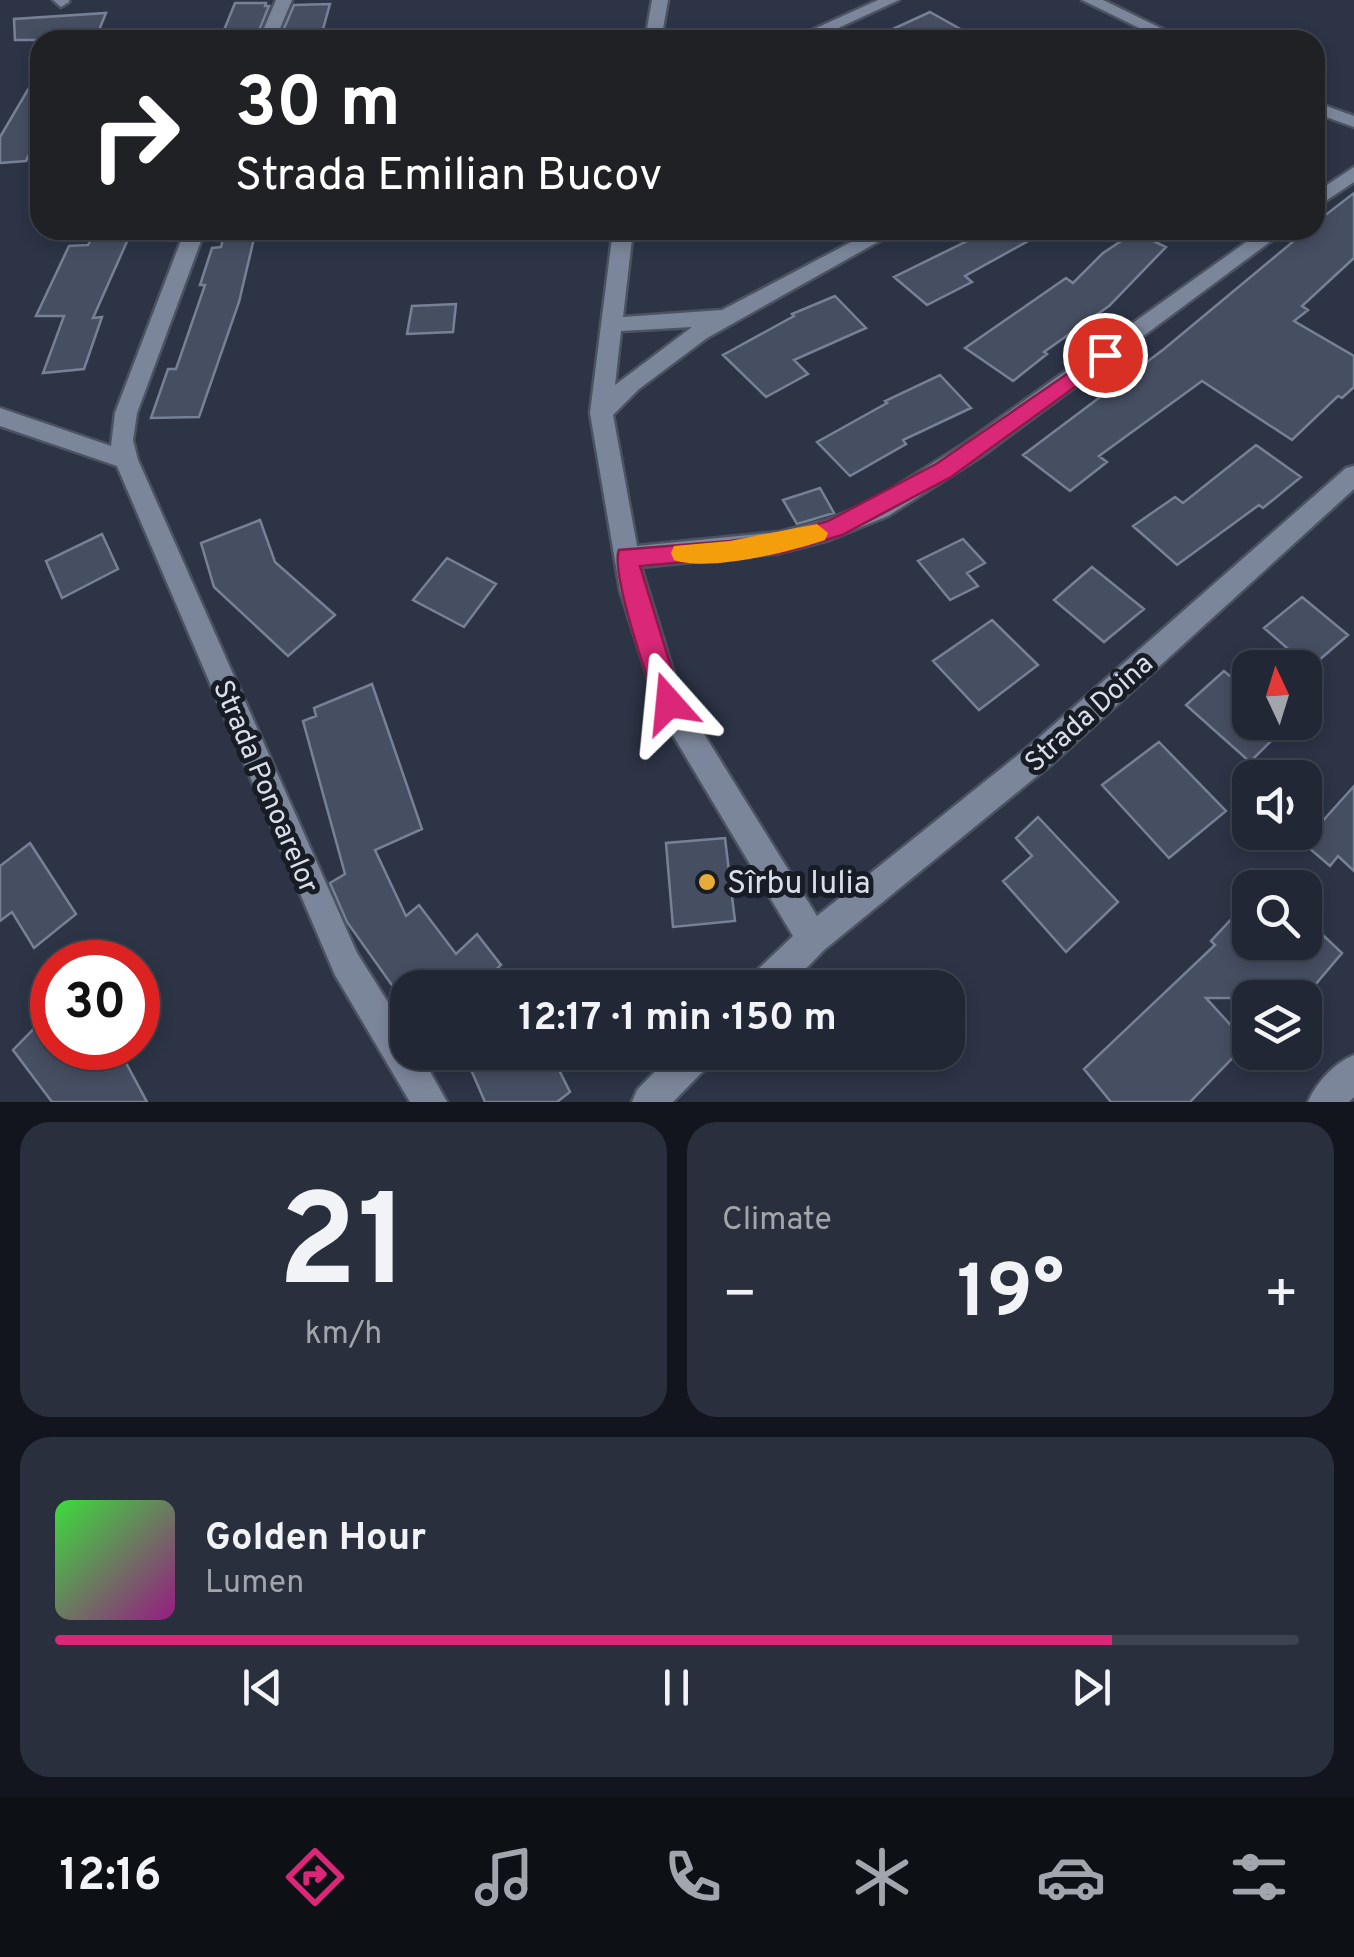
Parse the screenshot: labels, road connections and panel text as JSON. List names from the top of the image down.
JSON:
{
  "streets": {
    "street": ["Strada Doina", "Strada Ponoarelor"]
  },
  "places": ["Sîrbu Iulia"],
  "north": "top",
  "page": {
    "turn": ["30 m", "Strada Emilian Bucov"],
    "limit": "30",
    "trip": "12:17 · 1 min · 150 m",
    "tile": [
      ["21", "km/h"],
      "Climate"
    ],
    "heat": ["−", "19°", "+"],
    "song": ["Golden Hour", "Lumen"],
    "tabs": "12:16"
  }
}
